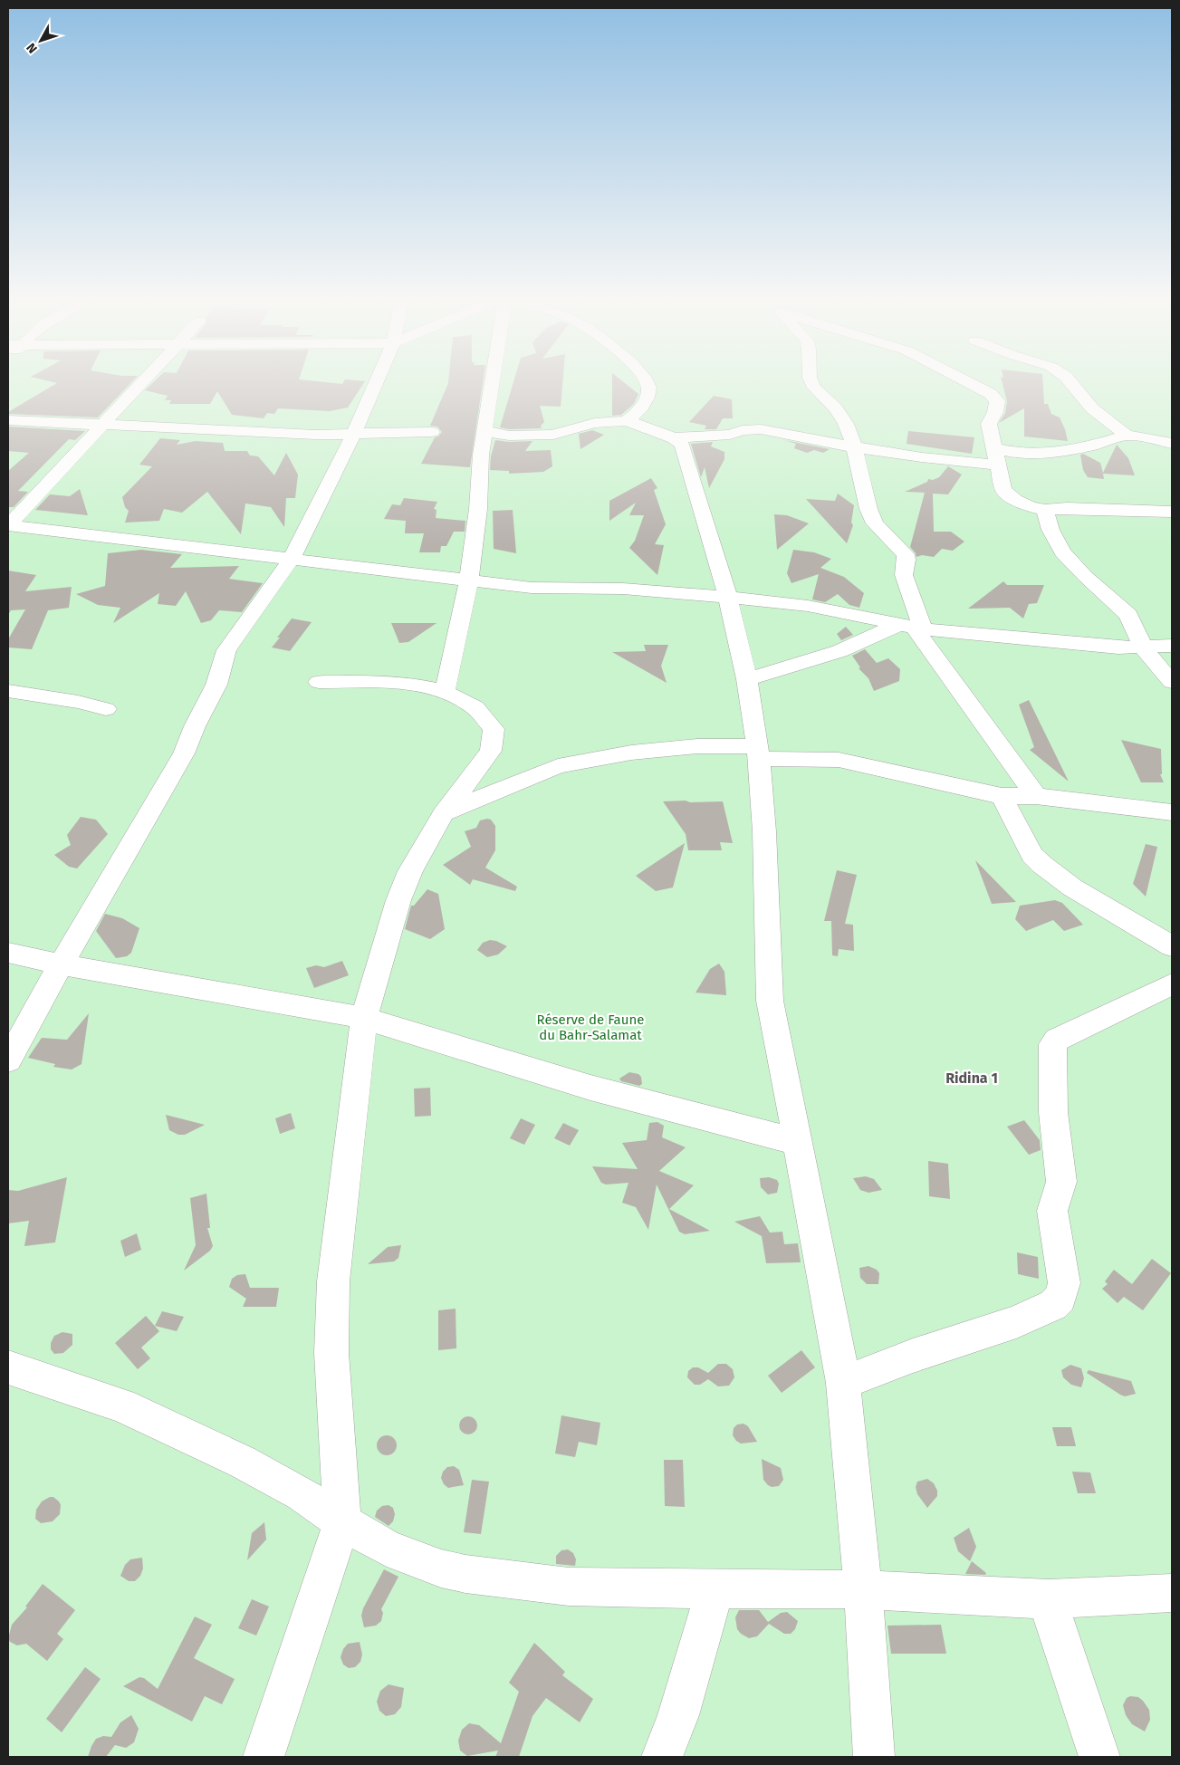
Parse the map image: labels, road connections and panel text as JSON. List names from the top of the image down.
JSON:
{
  "districts": ["Ridina 1"],
  "parks": ["Réserve de Faune du Bahr-Salamat"],
  "north": "bottom left"
}
